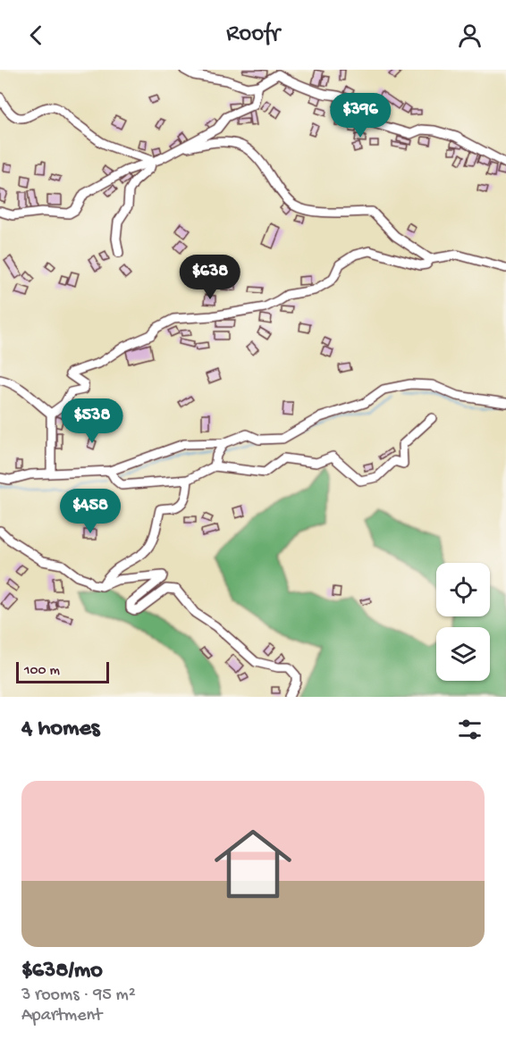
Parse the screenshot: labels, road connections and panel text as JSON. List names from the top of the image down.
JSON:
{
  "scale_bar": "100 m",
  "page": {
    "header": "Roofr",
    "price": [
      "$396",
      "$638",
      "$538",
      "$458"
    ],
    "scale": "100 m",
    "heading": "4 homes",
    "list": [
      {
        "name": "$638/mo",
        "note": "3 rooms · 95 m² · Apartment"
      }
    ]
  }
}
